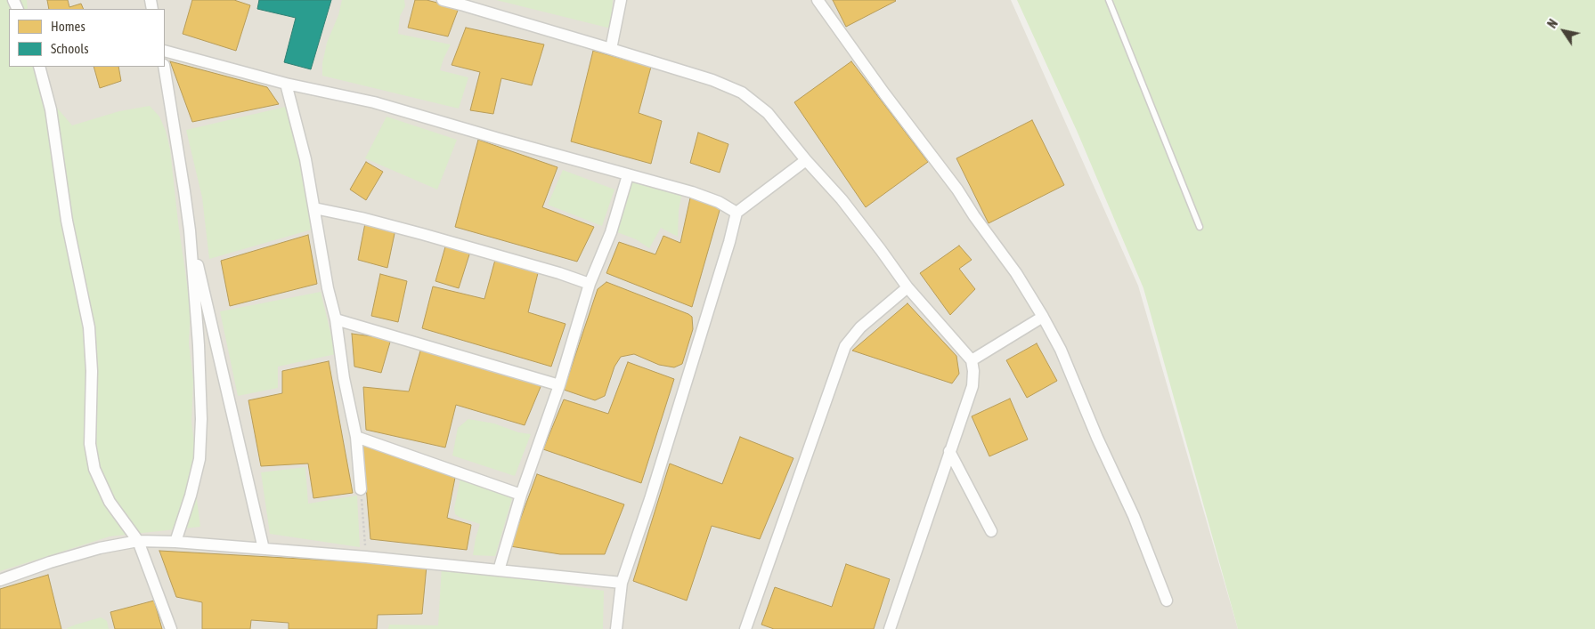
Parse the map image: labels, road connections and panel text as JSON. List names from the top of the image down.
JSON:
{
  "legend": ["Homes", "Schools"],
  "north": "top left"
}
